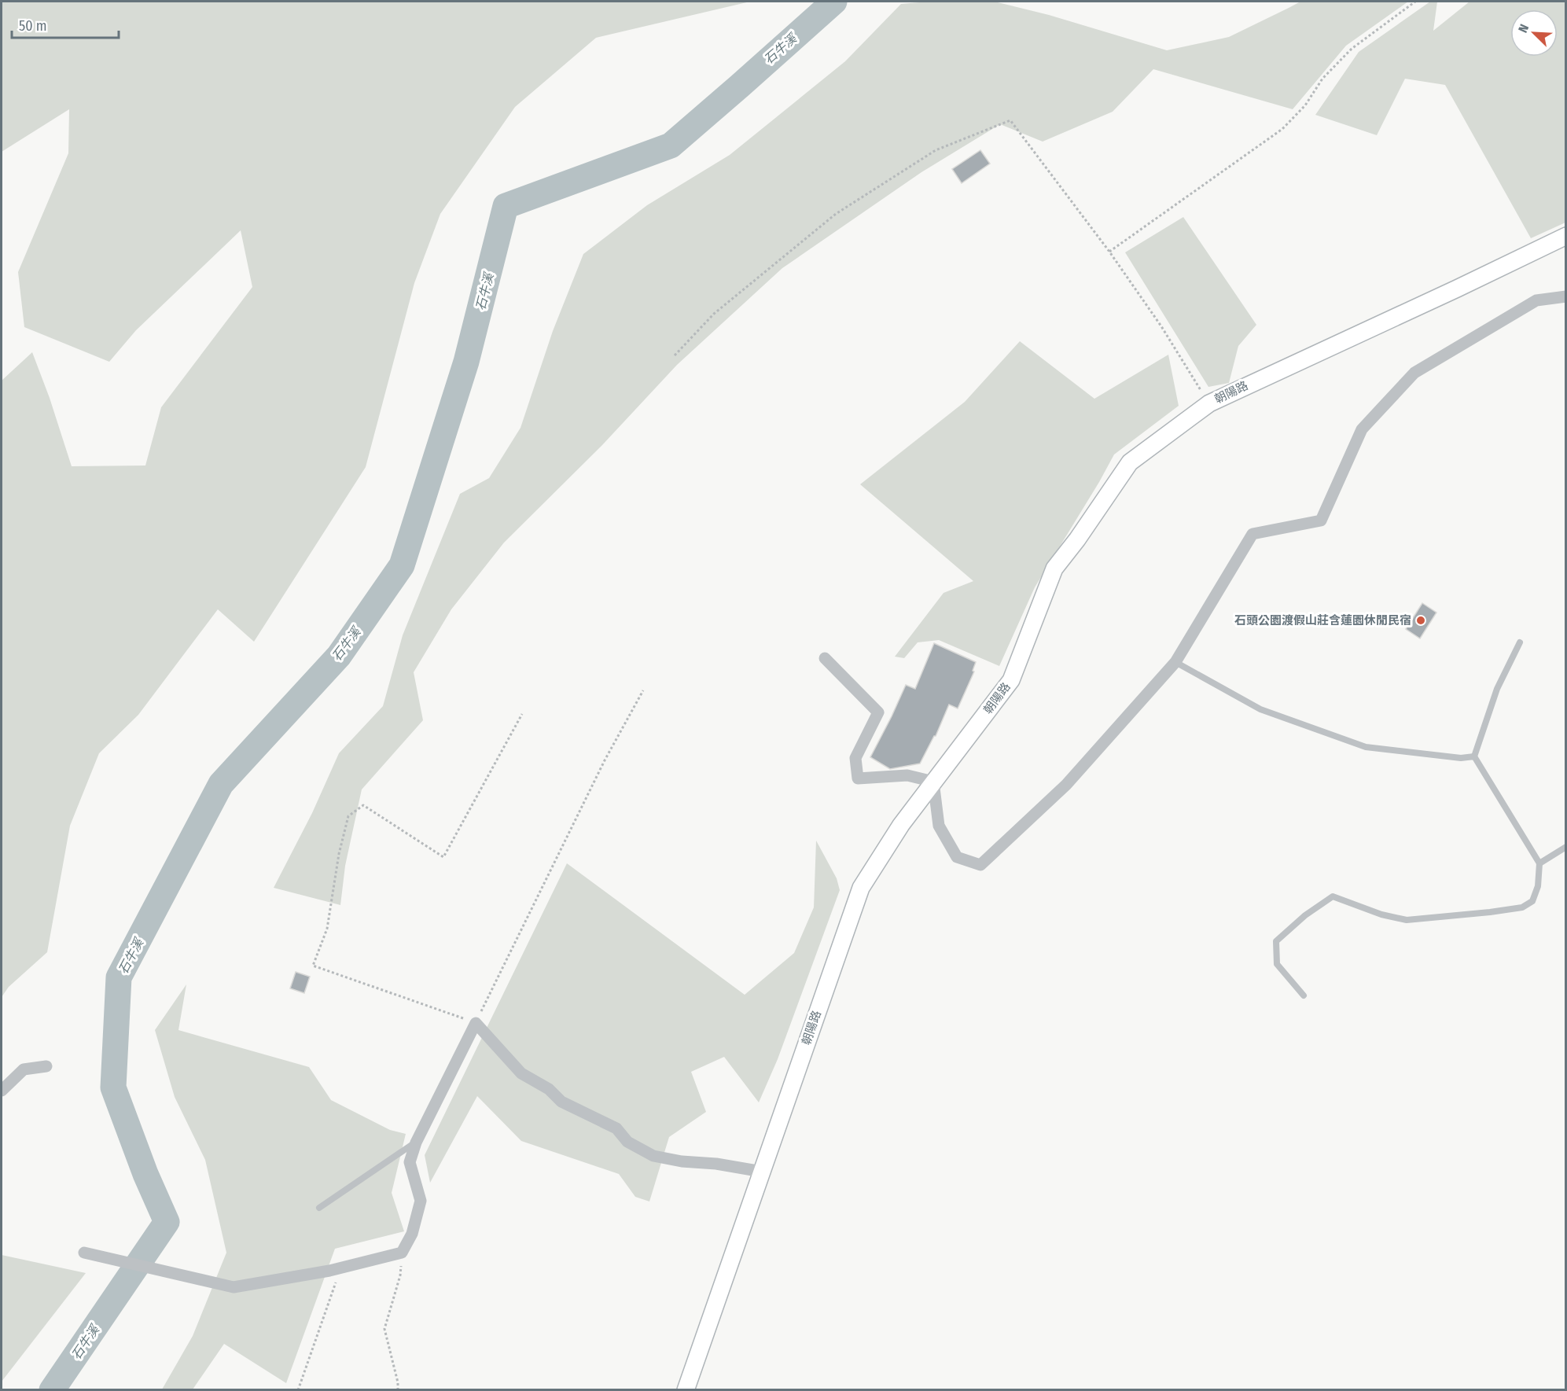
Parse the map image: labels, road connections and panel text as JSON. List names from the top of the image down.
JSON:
{
  "streets": {
    "main road": ["朝陽路"]
  },
  "water": ["石牛溪"],
  "places": ["石頭公園渡假山莊含蓮園休閒民宿"],
  "scale_bar": "50 m",
  "north": "top left"
}
